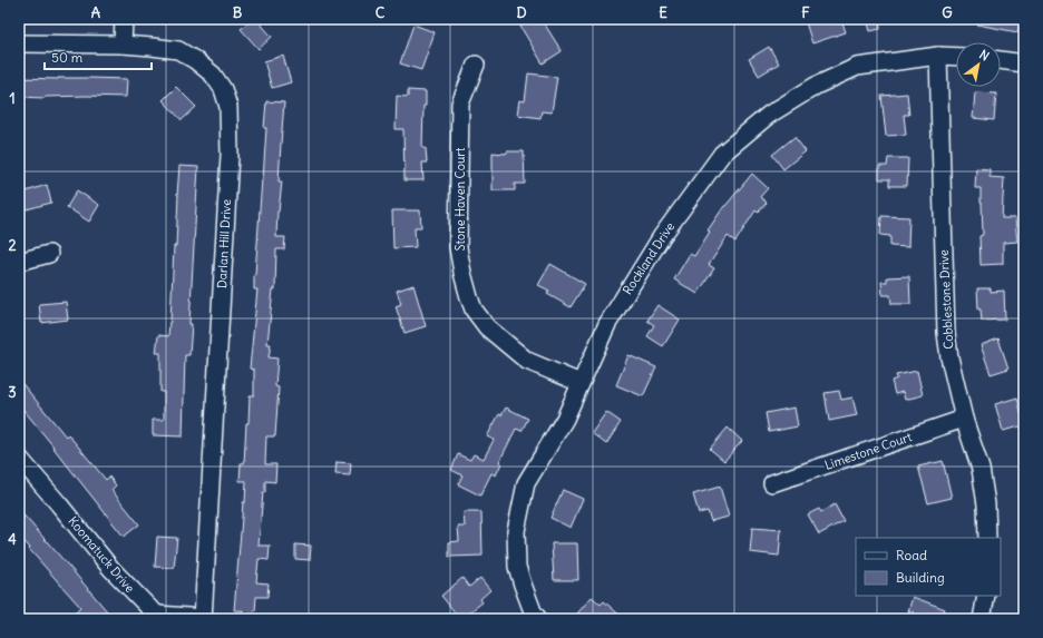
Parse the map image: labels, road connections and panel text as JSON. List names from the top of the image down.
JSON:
{
  "streets": {
    "street": [
      "Stone Haven Court",
      "Darlan Hill Drive",
      "Rockland Drive",
      "Cobblestone Drive",
      "Limestone Court",
      "Koomatuck Drive"
    ]
  },
  "crossings": [
    ["Stone Haven Court", "Rockland Drive"],
    ["Darlan Hill Drive", "Koomatuck Drive"],
    ["Rockland Drive", "Cobblestone Drive"],
    ["Cobblestone Drive", "Limestone Court"]
  ],
  "legend": ["Road", "Building"],
  "scale_bar": "50 m",
  "north": "top right",
  "grid": {
    "columns": [
      "A",
      "B",
      "C",
      "D",
      "E",
      "F",
      "G"
    ],
    "rows": [
      "1",
      "2",
      "3",
      "4"
    ]
  }
}
